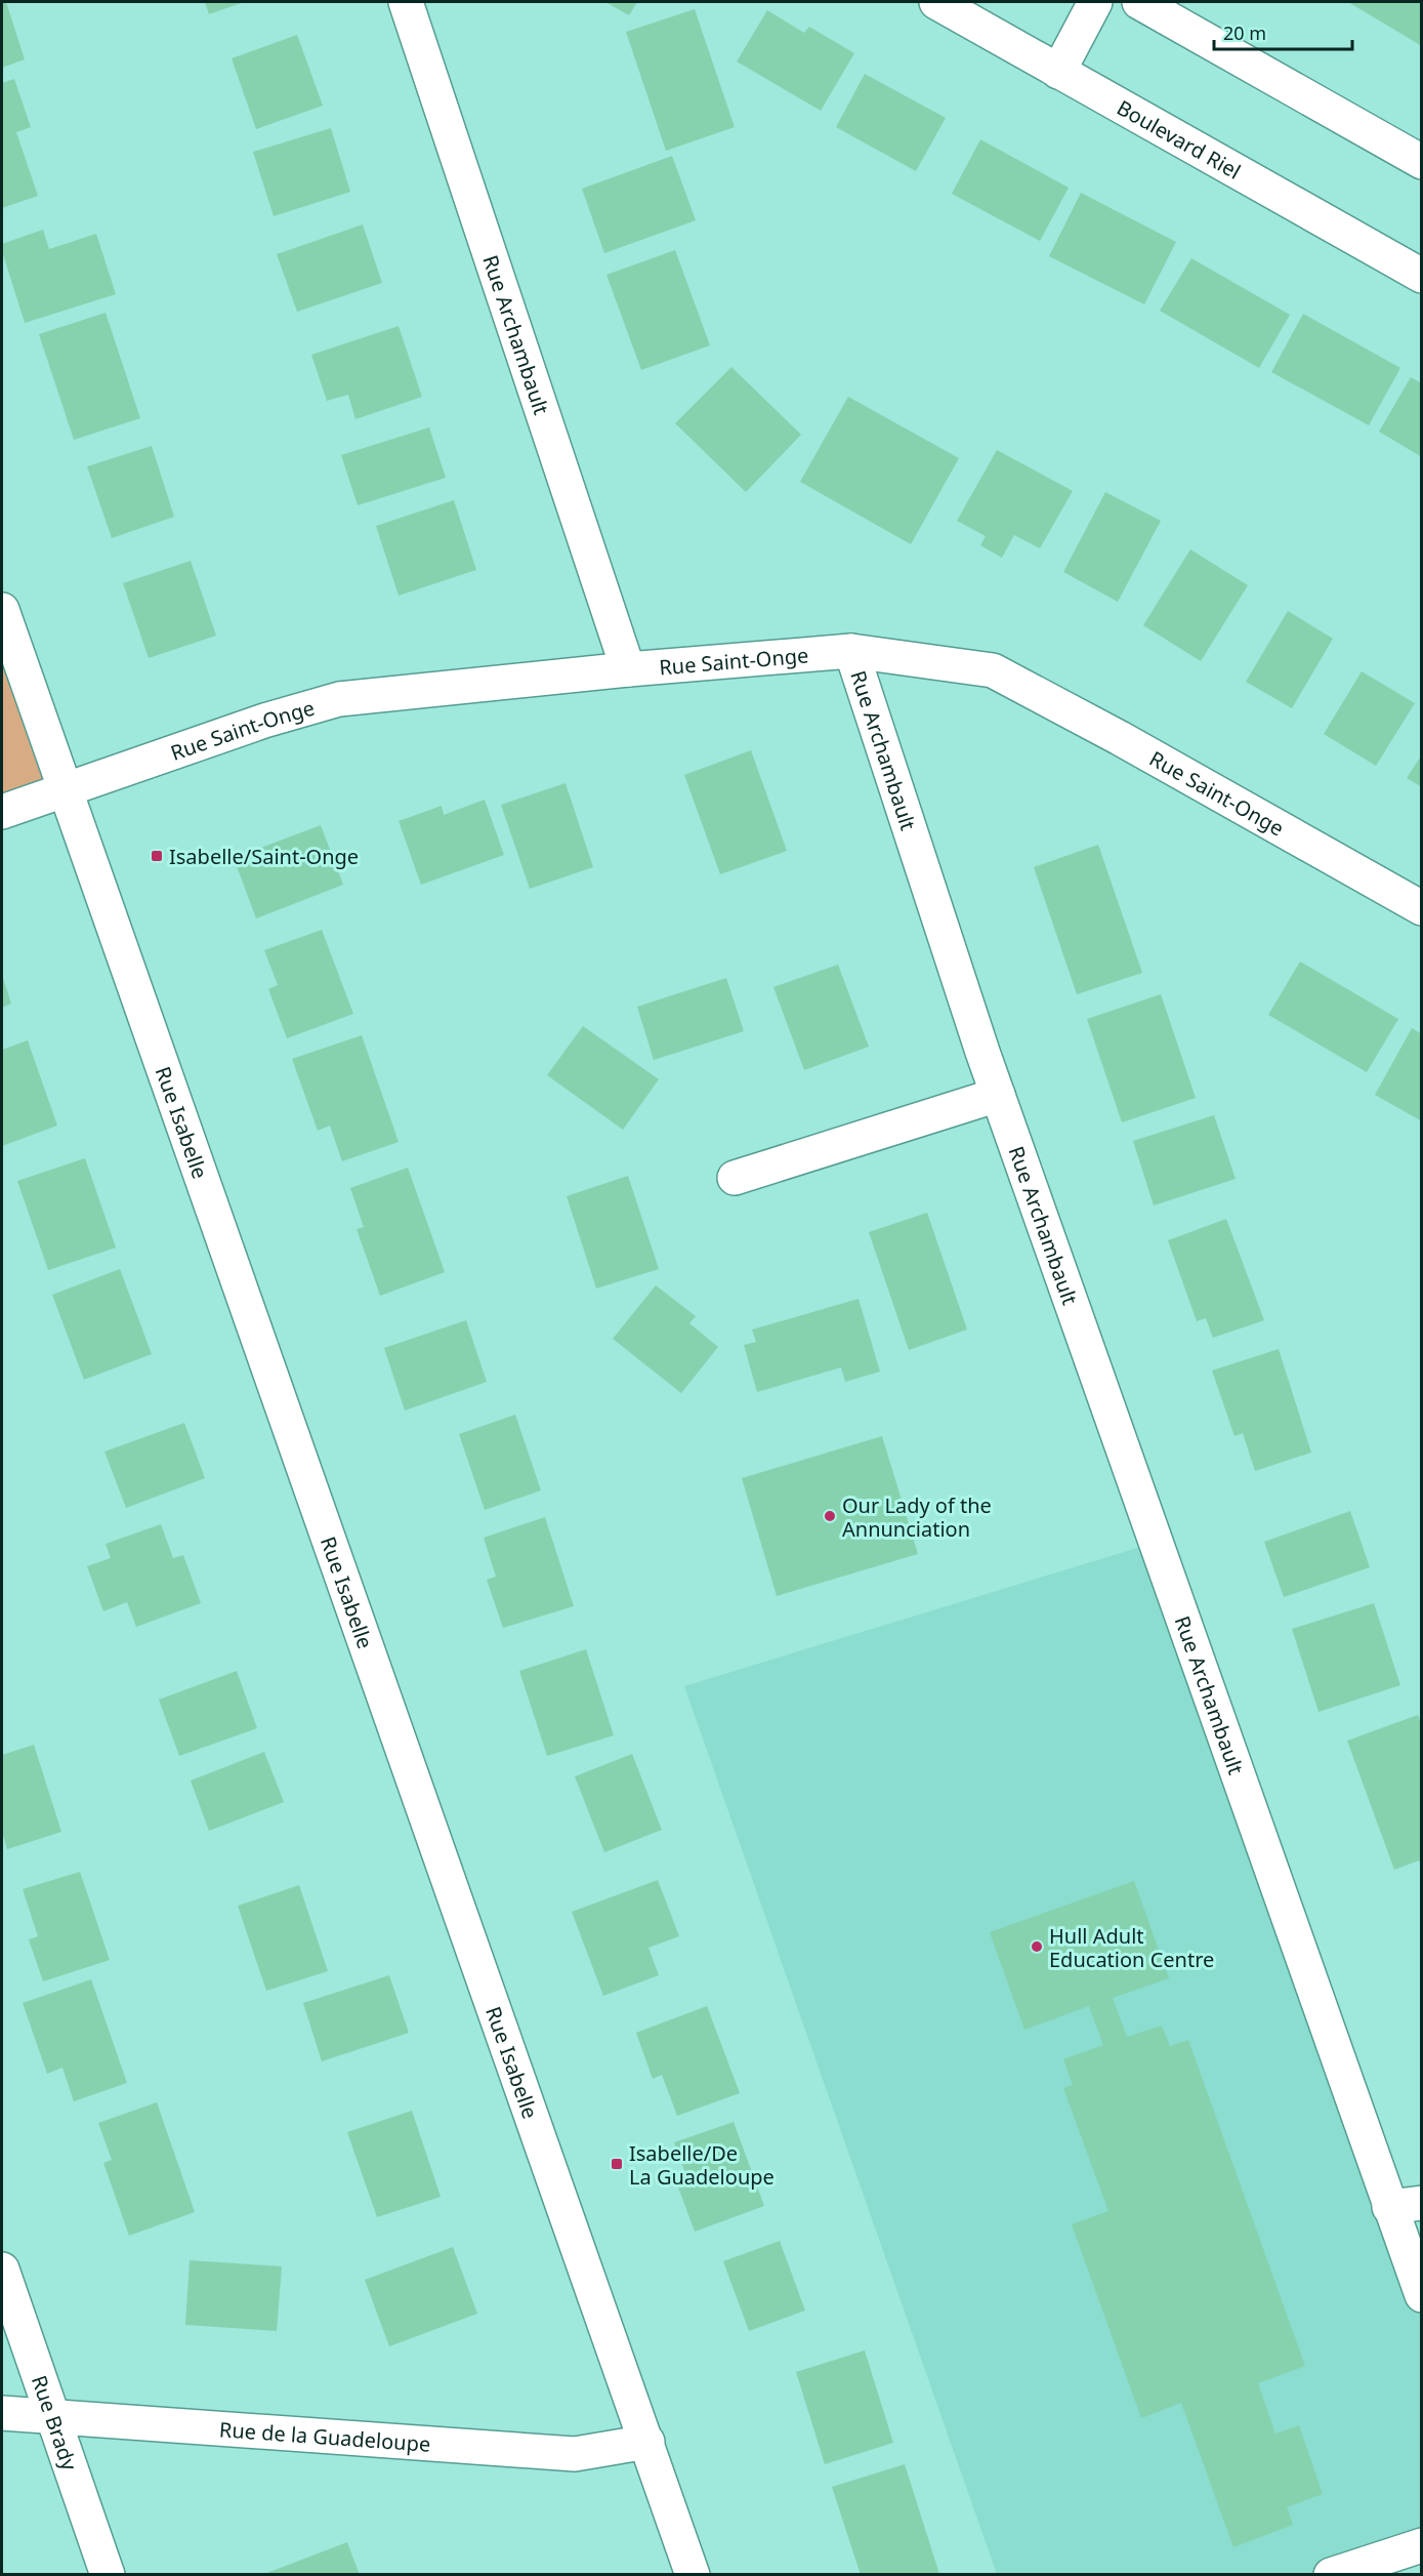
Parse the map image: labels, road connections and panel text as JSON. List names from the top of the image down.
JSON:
{
  "streets": {
    "street": [
      "Boulevard Riel",
      "Rue Archambault",
      "Rue Saint-Onge",
      "Rue Isabelle",
      "Rue Brady",
      "Rue de la Guadeloupe"
    ]
  },
  "crossings": [
    ["Rue Archambault", "Rue Saint-Onge"],
    ["Rue Saint-Onge", "Rue Isabelle"],
    ["Rue Isabelle", "Rue de la Guadeloupe"],
    ["Rue Brady", "Rue de la Guadeloupe"]
  ],
  "places": {
    "transit": ["Isabelle/Saint-Onge", "Isabelle/De La Guadeloupe"],
    "other": ["Our Lady of the Annunciation", "Hull Adult Education Centre"]
  },
  "scale_bar": "20 m"
}
